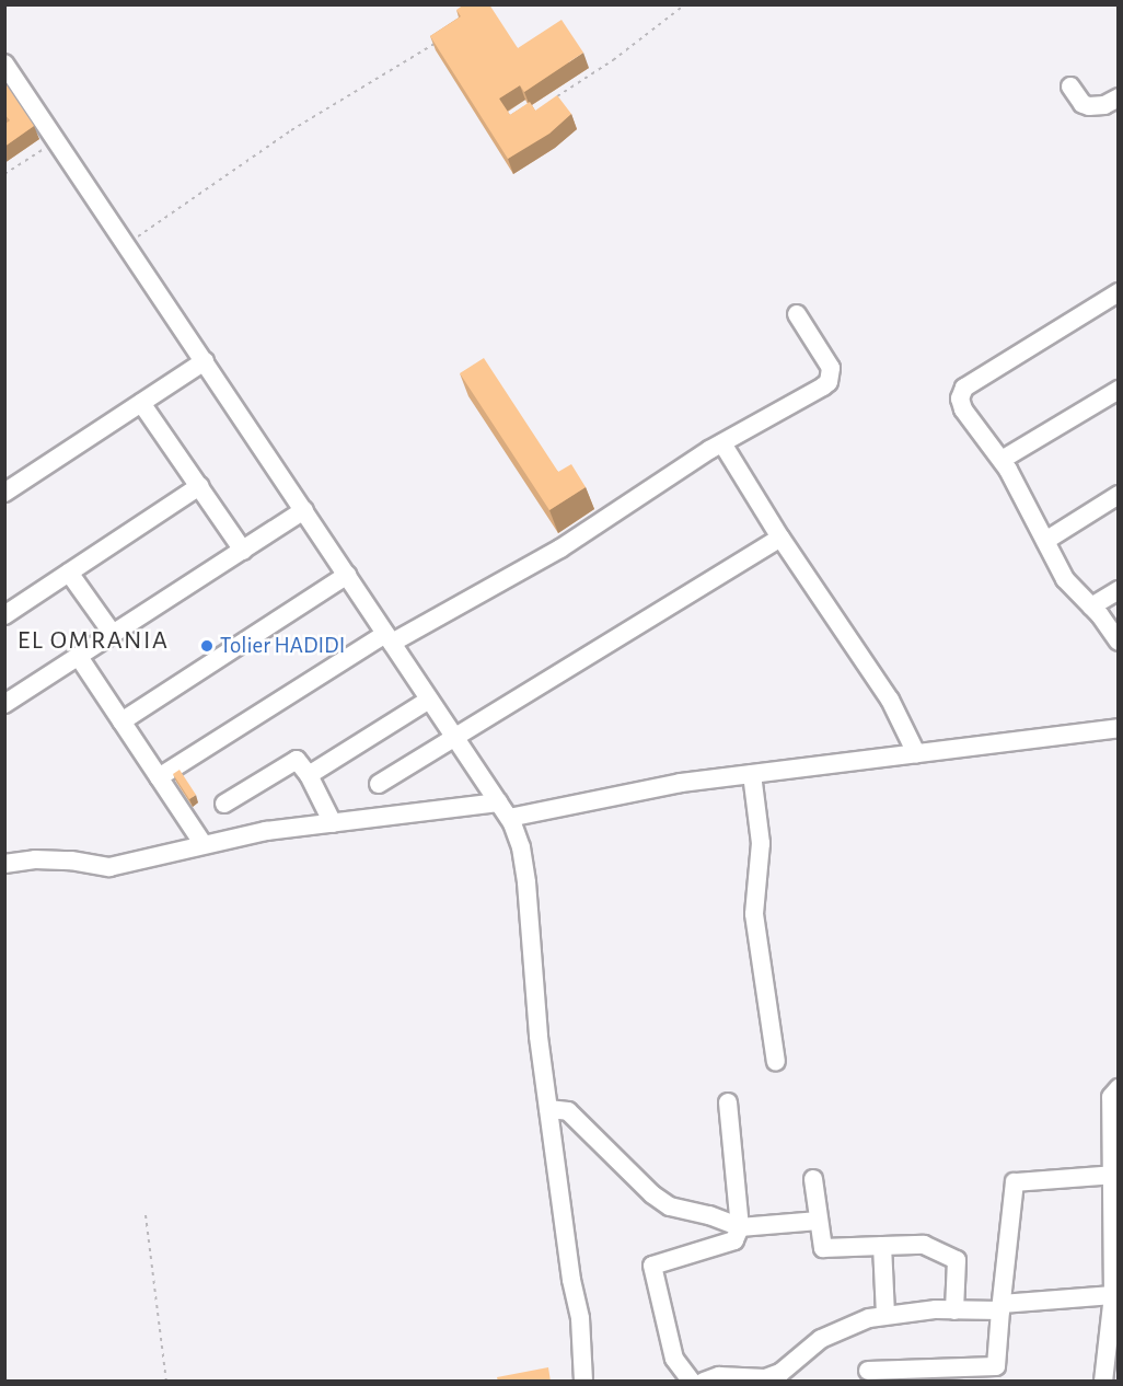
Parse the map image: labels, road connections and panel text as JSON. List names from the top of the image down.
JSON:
{
  "districts": ["EL OMRANIA"],
  "places": ["Tolier HADIDI"]
}
